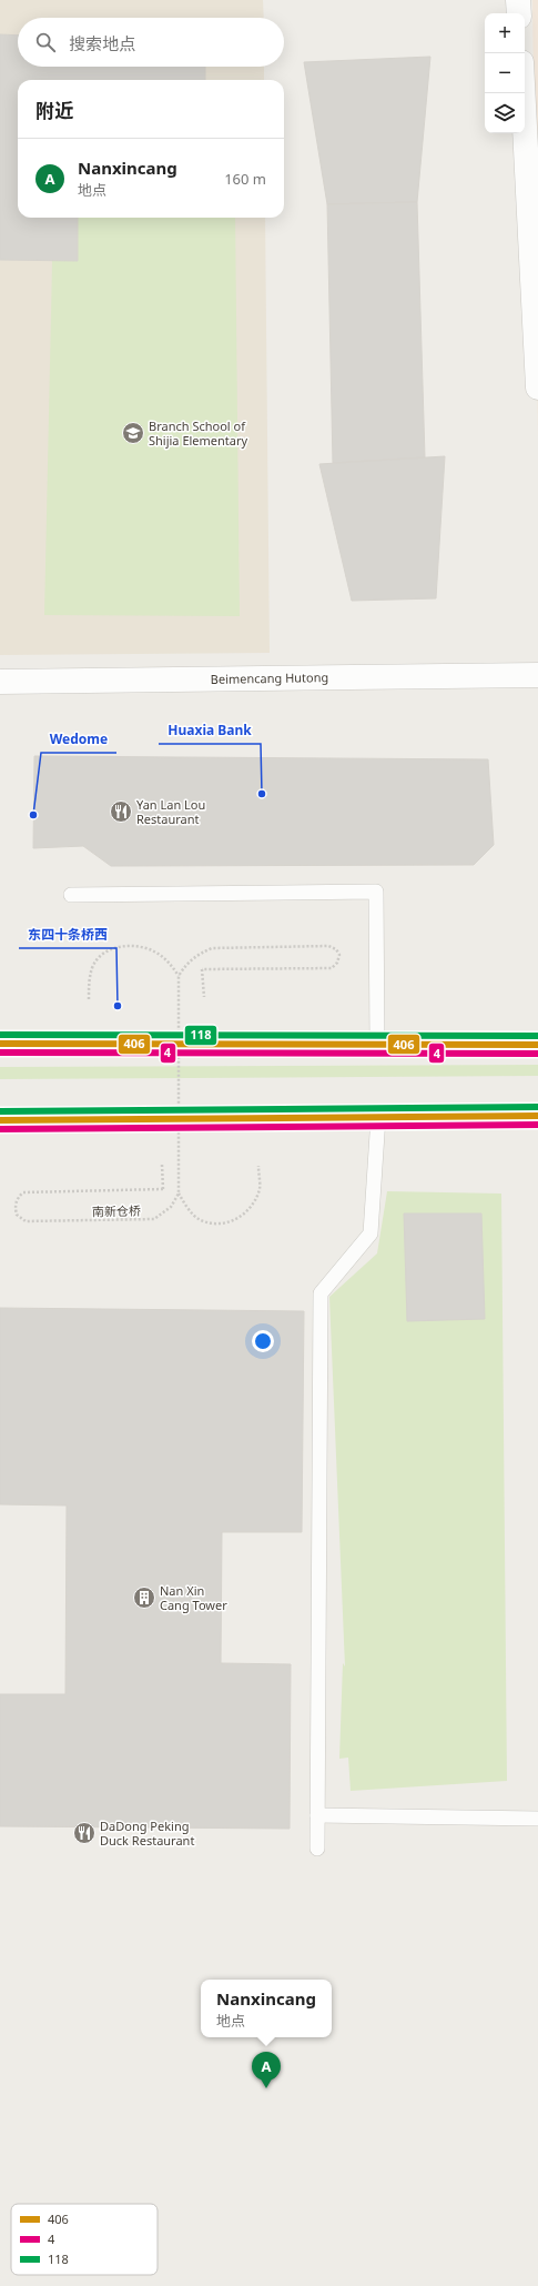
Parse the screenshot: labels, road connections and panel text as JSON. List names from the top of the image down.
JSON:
{
  "streets": {
    "street": ["Beimencang Hutong"],
    "path": ["南新仓桥"]
  },
  "places": {
    "school or university": ["Branch School of Shijia Elementary"],
    "other": ["Huaxia Bank", "Wedome", "东四十条桥西"],
    "restaurant": ["Yan Lan Lou Restaurant", "DaDong Peking Duck Restaurant"],
    "building": ["Nan Xin Cang Tower"]
  },
  "lines": ["transit line 118", "transit line 406", "transit line 4"],
  "legend": ["406", "4", "118"],
  "page": {
    "map_buttons": ["+", "−"],
    "search": "搜索地点",
    "heading": "附近",
    "list": [
      {
        "mark": "A",
        "name": "Nanxincang",
        "note": "地点",
        "value": "160 m"
      }
    ],
    "popup": ["Nanxincang", "地点"],
    "pins": "A"
  }
}
